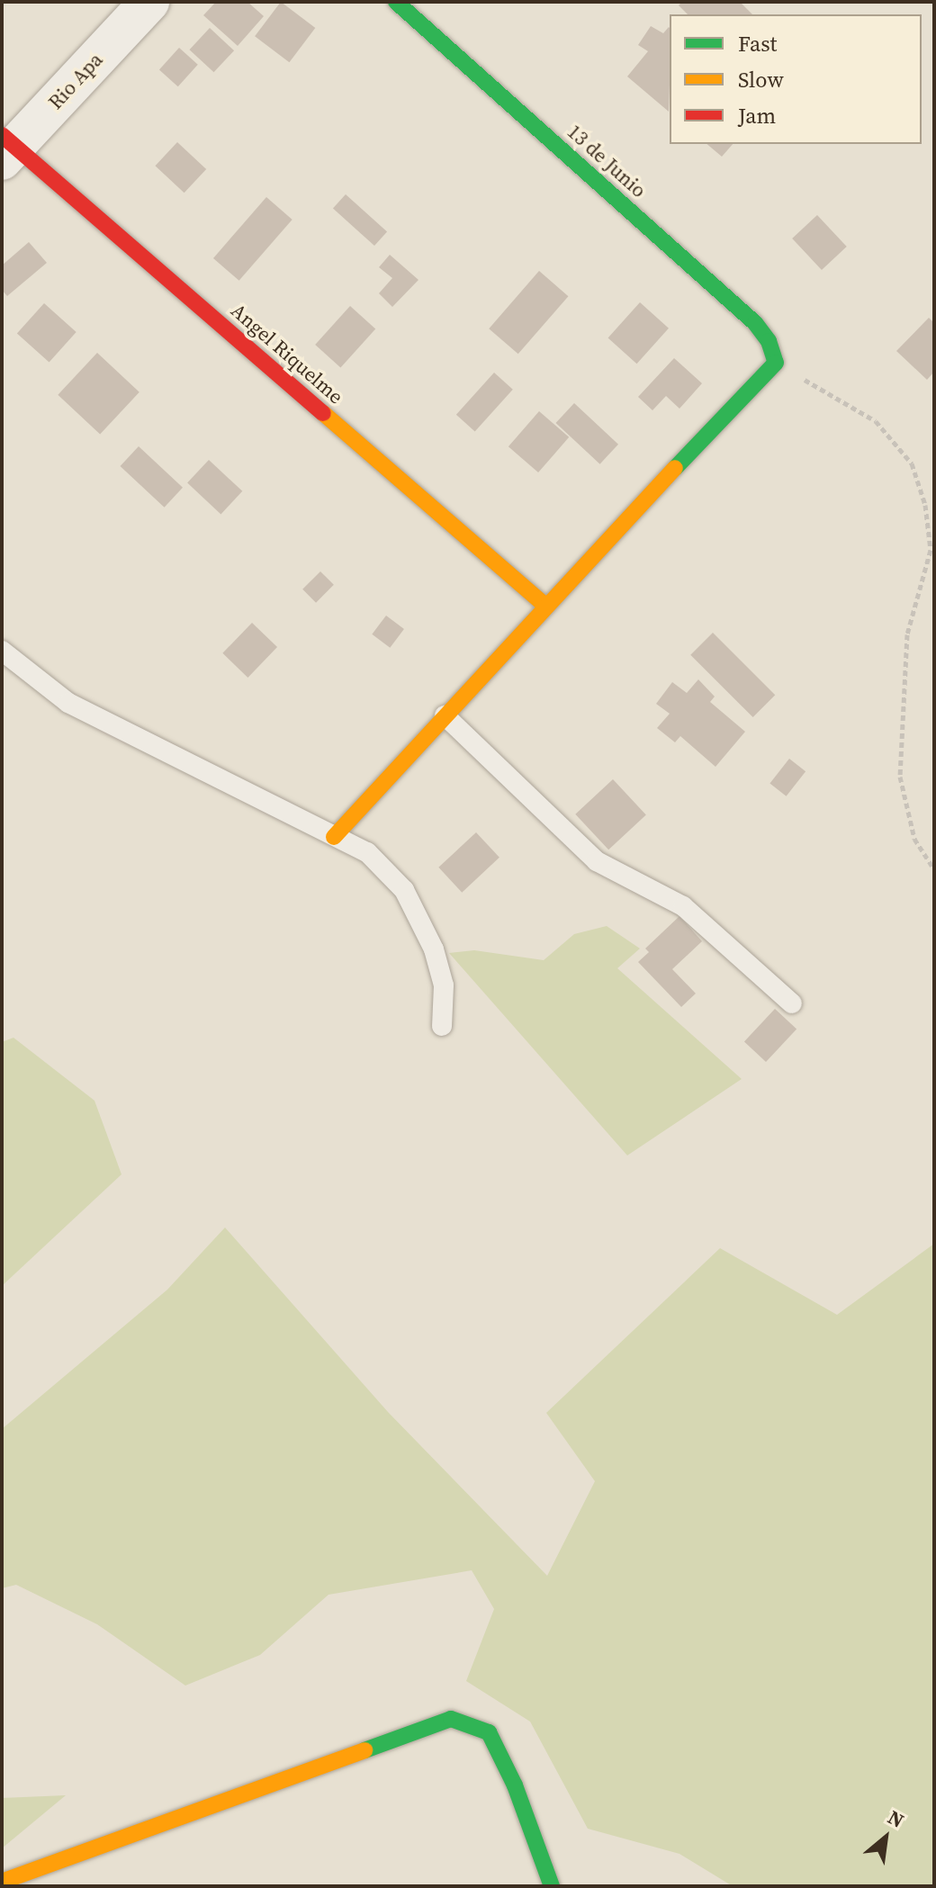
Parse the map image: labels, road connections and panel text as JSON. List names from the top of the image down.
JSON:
{
  "streets": {
    "street": ["Rio Apa", "13 de Junio", "Angel Riquelme"]
  },
  "crossings": [
    ["Rio Apa", "Angel Riquelme"]
  ],
  "legend": ["Fast", "Slow", "Jam"],
  "north": "top right"
}
